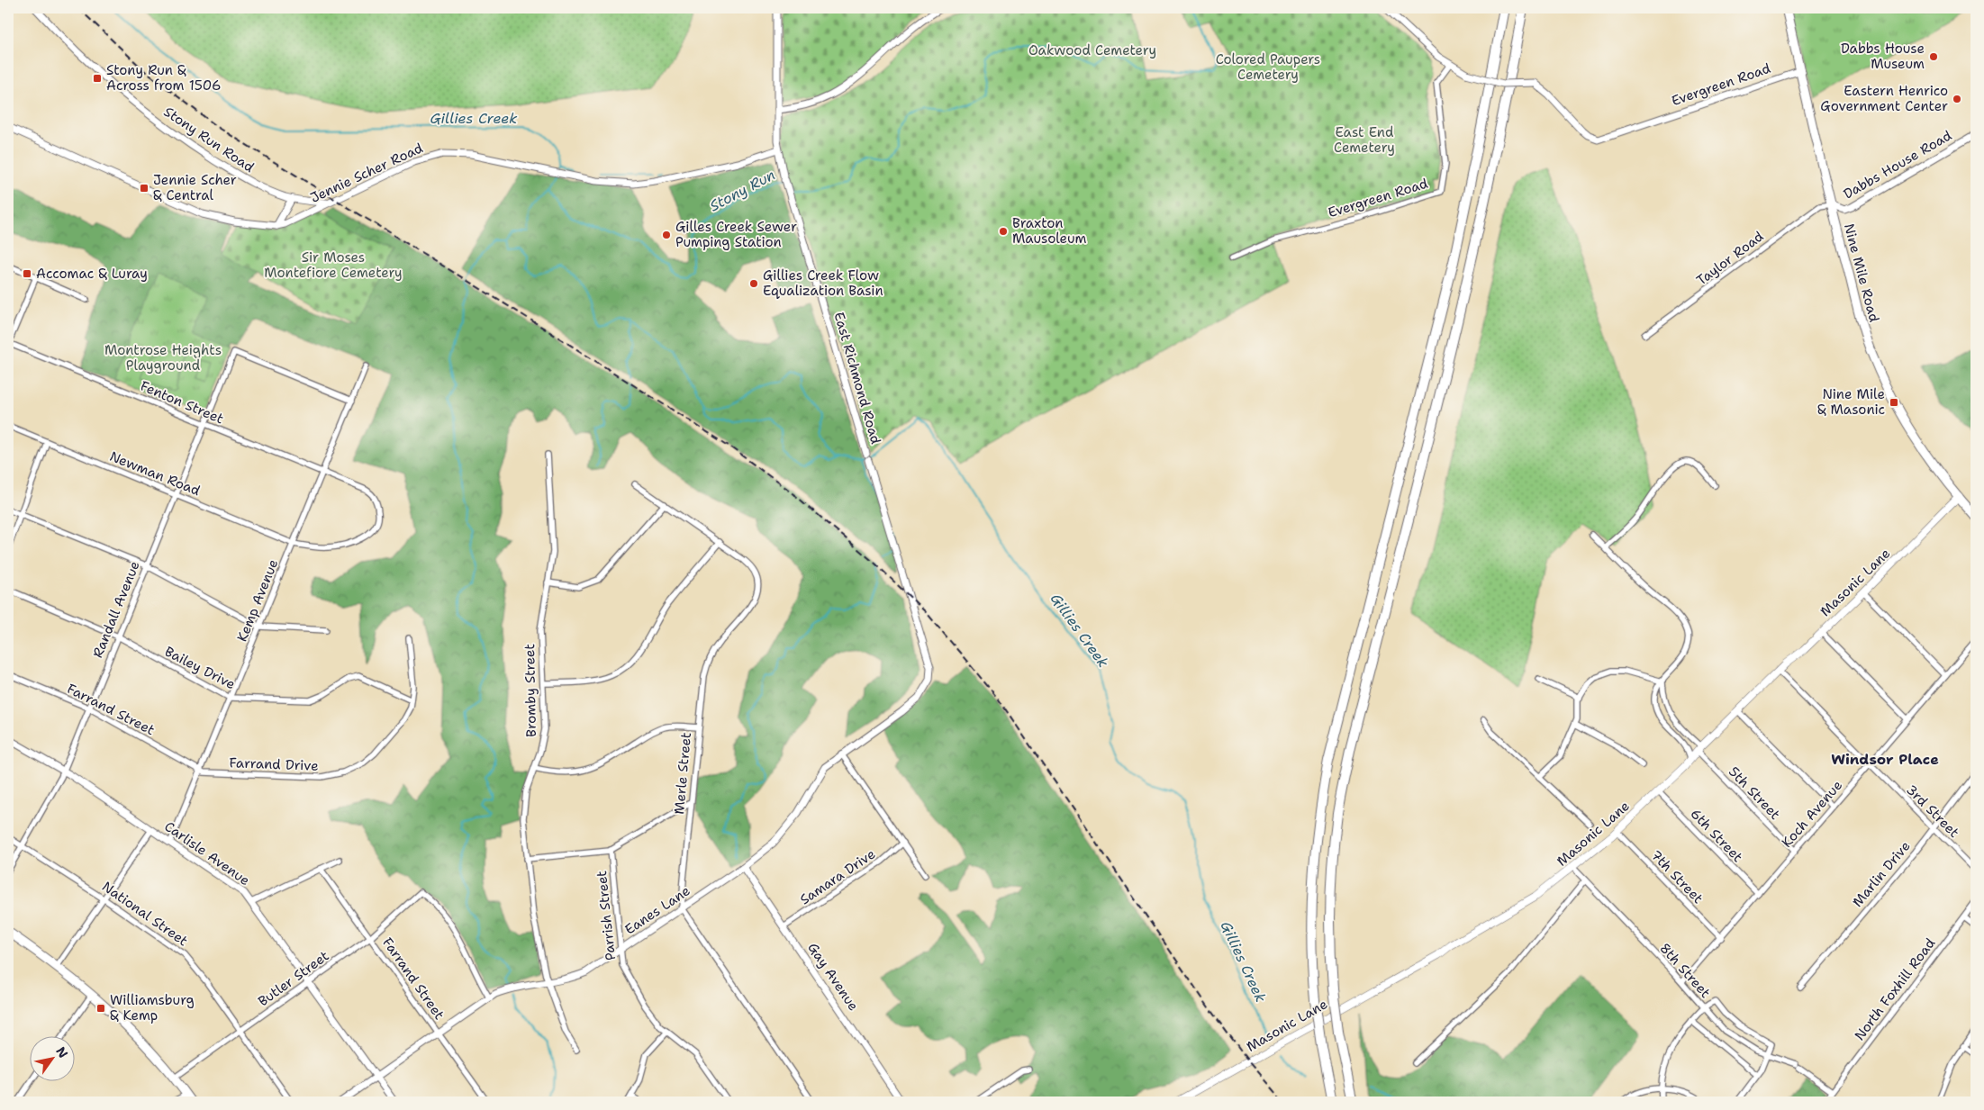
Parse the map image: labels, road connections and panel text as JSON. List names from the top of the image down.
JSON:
{
  "streets": {
    "main road": ["Nine Mile Road", "Masonic Lane"],
    "street": [
      "Evergreen Road",
      "Stony Run Road",
      "Dabbs House Road",
      "Jennie Scher Road",
      "Taylor Road",
      "East Richmond Road",
      "Fenton Street",
      "Newman Road",
      "Kemp Avenue",
      "Randall Avenue",
      "Bailey Drive",
      "Bromby Street",
      "Farrand Street",
      "Farrand Drive",
      "Merle Street",
      "5th Street",
      "3rd Street",
      "Koch Avenue",
      "6th Street",
      "Carlisle Avenue",
      "Marlin Drive",
      "Samara Drive",
      "7th Street",
      "Eanes Lane",
      "National Street",
      "Parrish Street",
      "8th Street",
      "Gay Avenue",
      "Butler Street",
      "North Foxhill Road"
    ]
  },
  "crossings": [
    ["Evergreen Road", "Nine Mile Road"],
    ["Stony Run Road", "Jennie Scher Road"],
    ["Dabbs House Road", "Taylor Road"],
    ["Dabbs House Road", "Nine Mile Road"],
    ["Jennie Scher Road", "East Richmond Road"],
    ["Taylor Road", "Nine Mile Road"],
    ["Nine Mile Road", "Masonic Lane"],
    ["East Richmond Road", "Eanes Lane"],
    ["Fenton Street", "Newman Road"],
    ["Fenton Street", "Kemp Avenue"],
    ["Fenton Street", "Randall Avenue"],
    ["Newman Road", "Kemp Avenue"],
    ["Newman Road", "Randall Avenue"],
    ["Masonic Lane", "5th Street"],
    ["Masonic Lane", "3rd Street"],
    ["Masonic Lane", "6th Street"],
    ["Masonic Lane", "7th Street"],
    ["Masonic Lane", "8th Street"],
    ["Kemp Avenue", "Randall Avenue"],
    ["Kemp Avenue", "Bailey Drive"],
    ["Kemp Avenue", "Farrand Street"],
    ["Kemp Avenue", "Farrand Drive"],
    ["Kemp Avenue", "Carlisle Avenue"],
    ["Randall Avenue", "Bailey Drive"],
    ["Randall Avenue", "Farrand Street"],
    ["Randall Avenue", "Carlisle Avenue"],
    ["Randall Avenue", "National Street"],
    ["Bailey Drive", "Farrand Drive"],
    ["Bromby Street", "Eanes Lane"],
    ["Farrand Street", "Farrand Drive"],
    ["Farrand Street", "Eanes Lane"],
    ["Farrand Street", "Butler Street"],
    ["Merle Street", "Eanes Lane"],
    ["5th Street", "Koch Avenue"],
    ["3rd Street", "Koch Avenue"],
    ["3rd Street", "Marlin Drive"],
    ["Koch Avenue", "6th Street"],
    ["Koch Avenue", "7th Street"],
    ["Koch Avenue", "8th Street"],
    ["Carlisle Avenue", "Eanes Lane"],
    ["Carlisle Avenue", "Butler Street"],
    ["Samara Drive", "Gay Avenue"],
    ["Eanes Lane", "Parrish Street"],
    ["Eanes Lane", "Gay Avenue"],
    ["Eanes Lane", "Butler Street"],
    ["National Street", "Butler Street"],
    ["8th Street", "North Foxhill Road"]
  ],
  "districts": ["Windsor Place"],
  "water": ["Gillies Creek", "Stony Run"],
  "parks": [
    "Oakwood Cemetery",
    "Colored Paupers Cemetery",
    "East End Cemetery",
    "Sir Moses Montefiore Cemetery",
    "Montrose Heights Playground"
  ],
  "places": {
    "other": [
      "Dabbs House Museum",
      "Eastern Henrico Government Center",
      "Braxton Mausoleum",
      "Gilles Creek Sewer Pumping Station",
      "Gillies Creek Flow Equalization Basin"
    ],
    "transit": [
      "Stony Run & Across from 1506",
      "Jennie Scher & Central",
      "Accomac & Luray",
      "Nine Mile & Masonic",
      "Williamsburg & Kemp"
    ]
  },
  "north": "top right"
}
